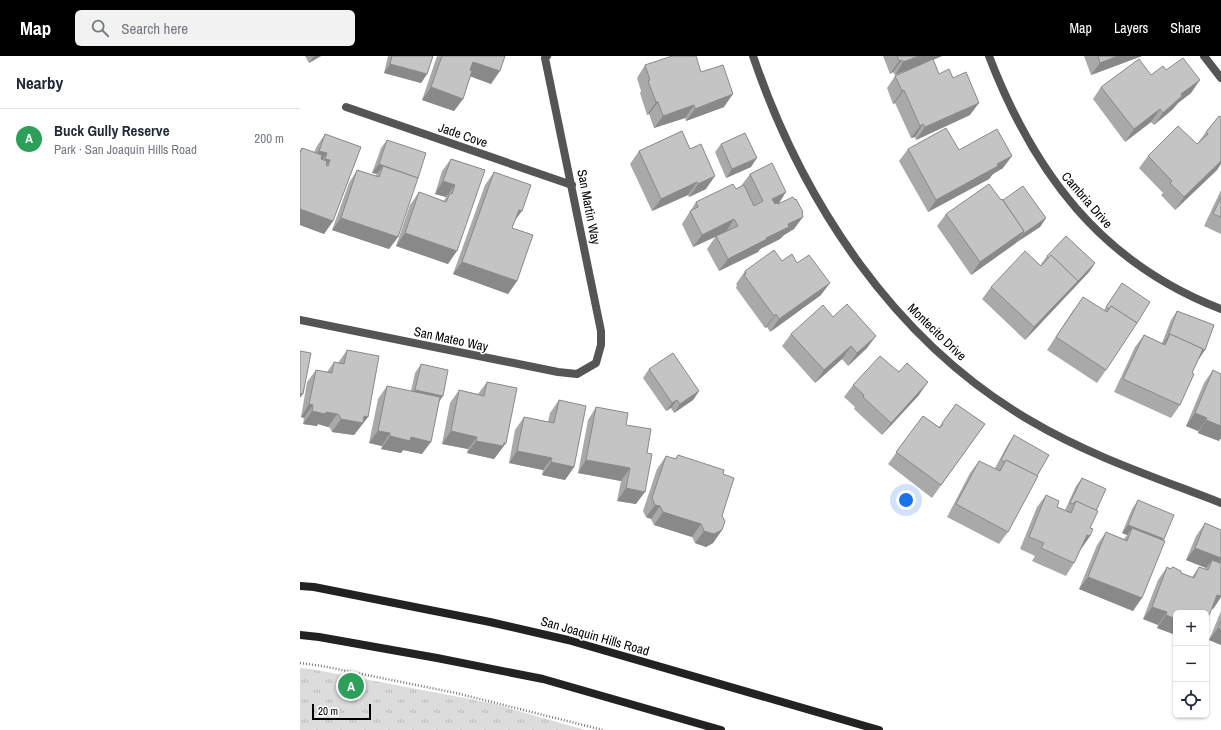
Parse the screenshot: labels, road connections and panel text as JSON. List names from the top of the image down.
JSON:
{
  "streets": {
    "main road": ["San Joaquin Hills Road"],
    "street": [
      "Jade Cove",
      "Cambria Drive",
      "San Martin Way",
      "Montecito Drive",
      "San Mateo Way"
    ]
  },
  "crossings": [
    ["Jade Cove", "San Martin Way"],
    ["San Martin Way", "San Mateo Way"]
  ],
  "scale_bar": "20 m",
  "page": {
    "header": "Map",
    "search": "Search here",
    "nav": ["Map", "Layers", "Share"],
    "heading": "Nearby",
    "list": [
      {
        "mark": "A",
        "name": "Buck Gully Reserve",
        "note": "Park · San Joaquin Hills Road",
        "value": "200 m"
      }
    ],
    "map_buttons": ["+", "−"],
    "pins": "A",
    "scale": "20 m"
  }
}
